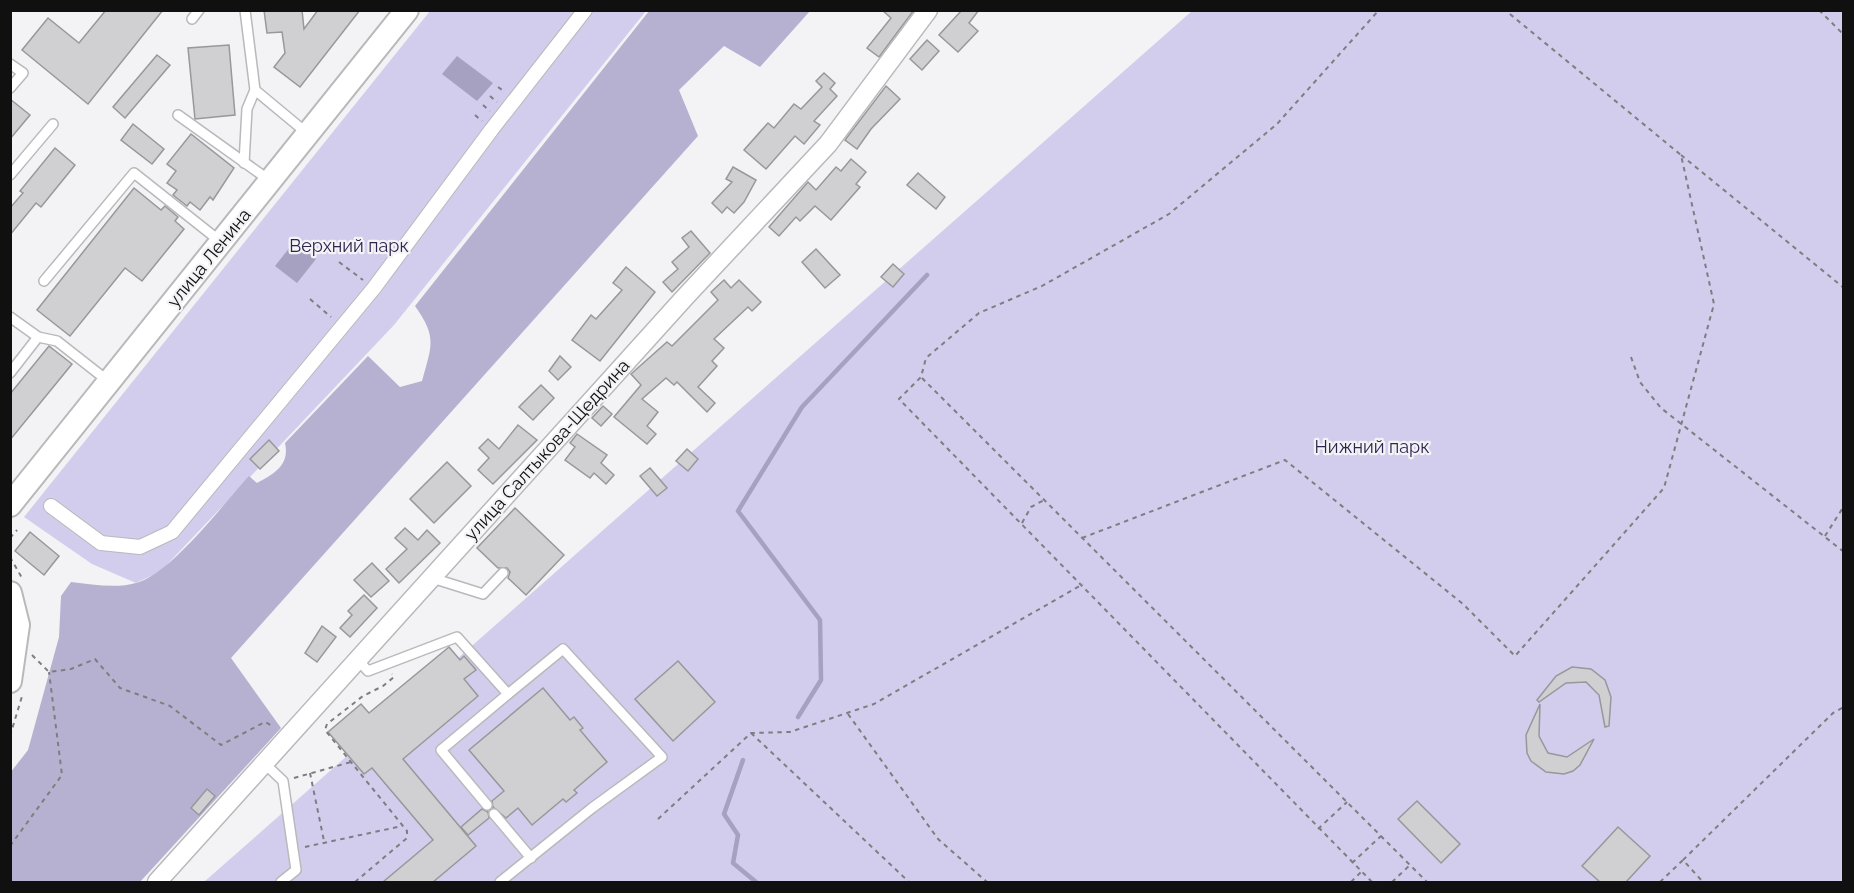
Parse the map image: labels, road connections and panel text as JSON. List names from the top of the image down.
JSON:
{
  "streets": {
    "street": ["улица Ленина", "улица Салтыкова-Щедрина"]
  },
  "parks": ["Верхний парк", "Нижний парк"]
}
